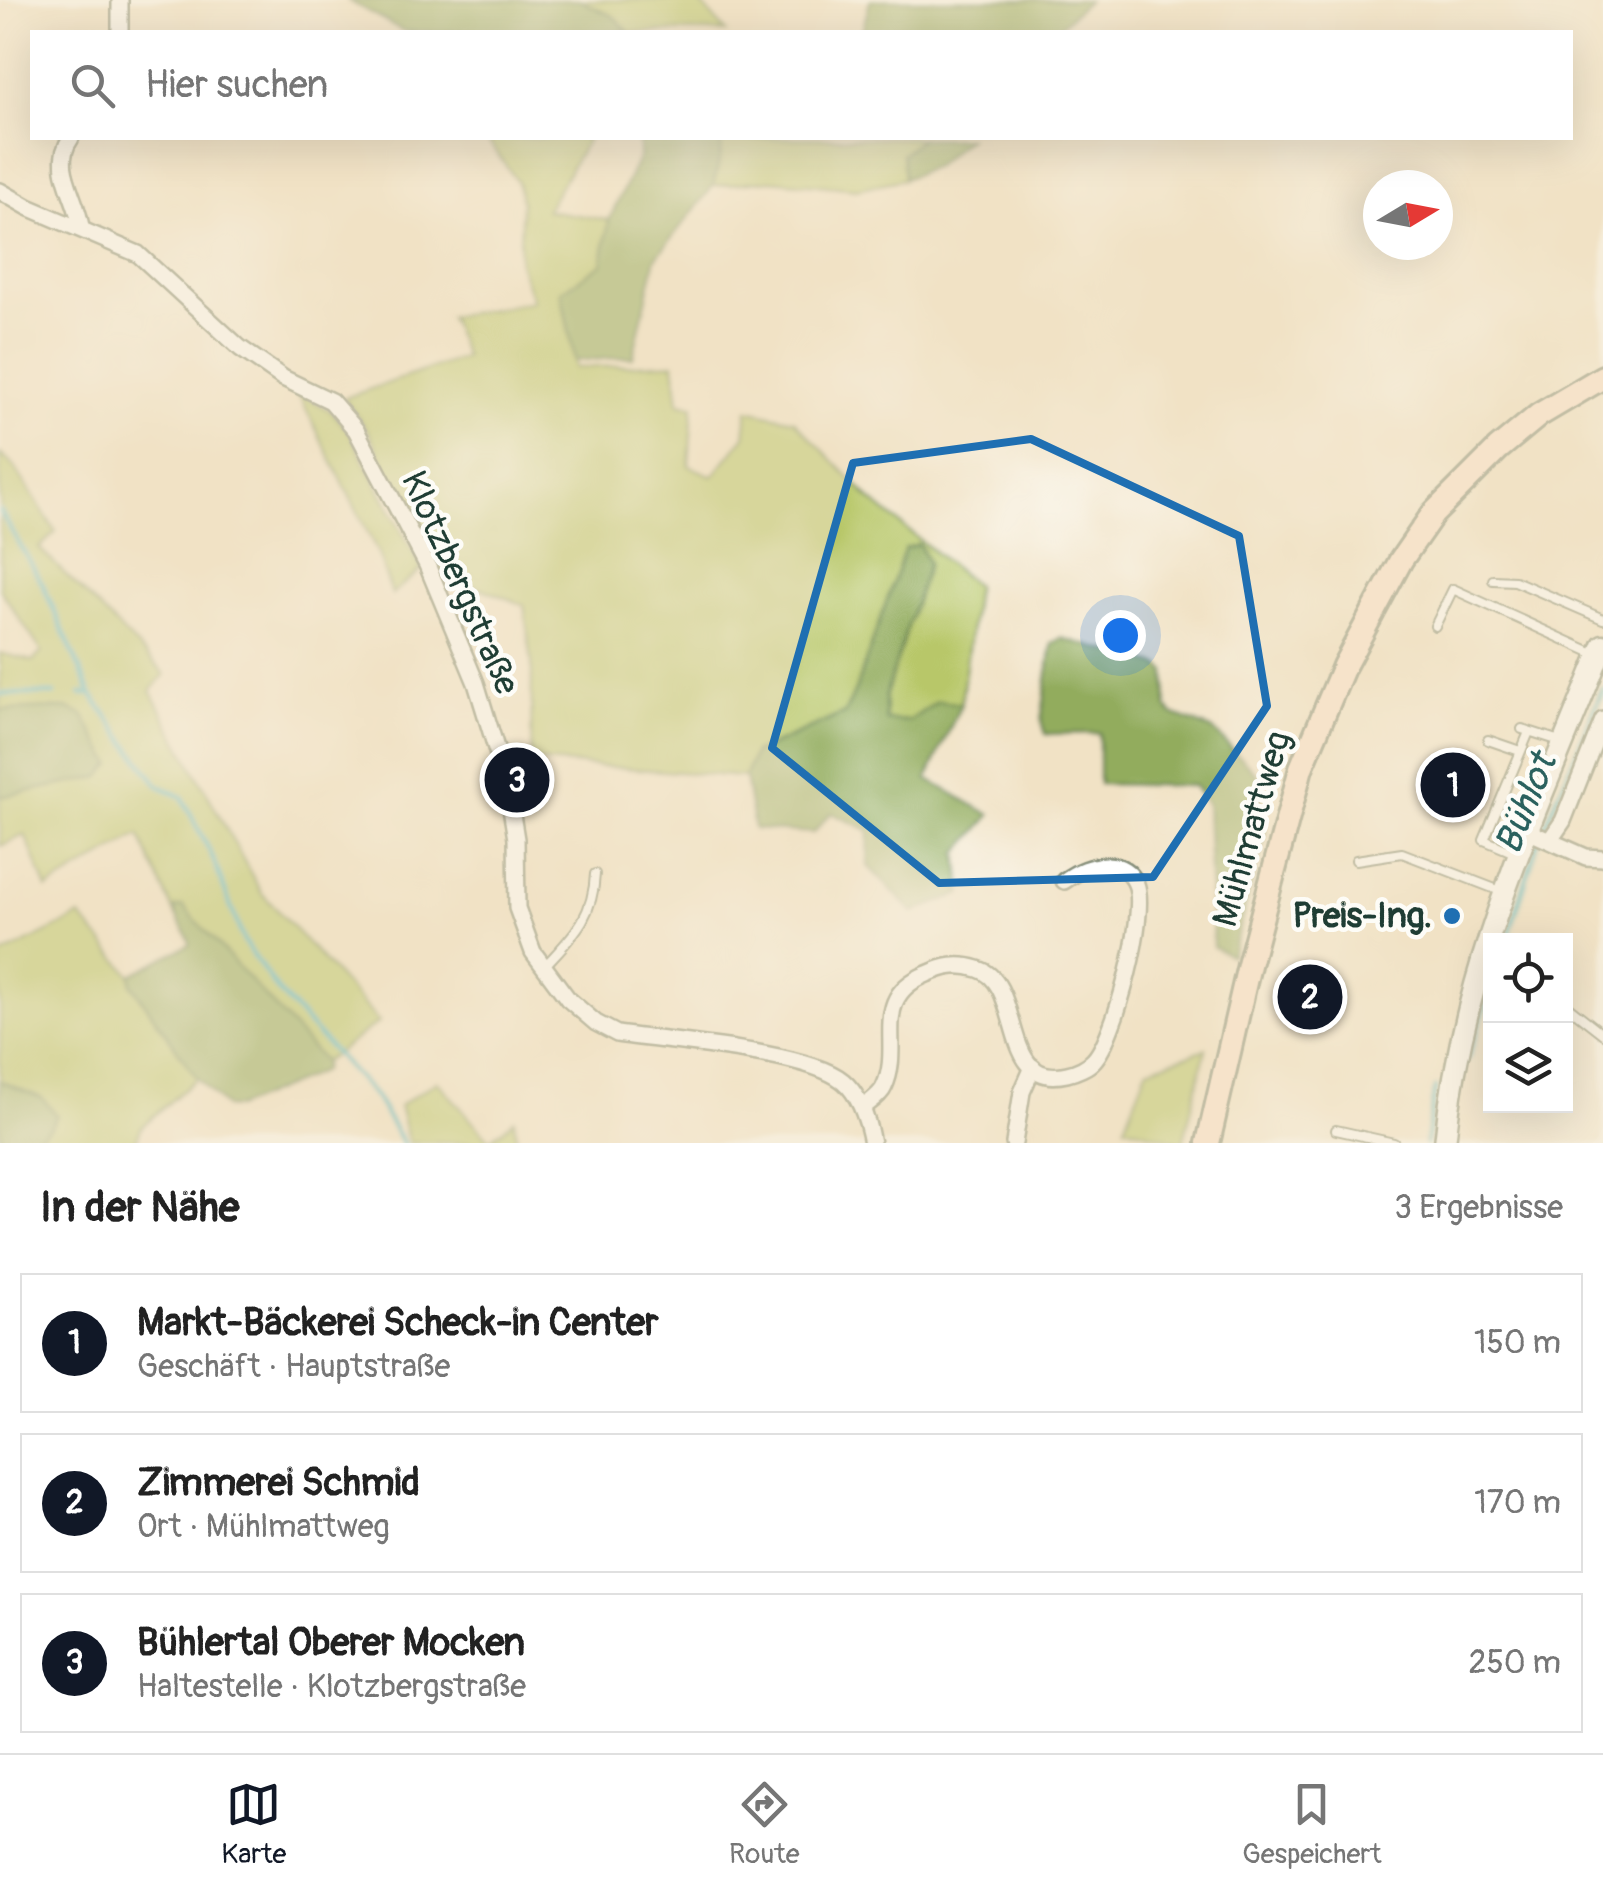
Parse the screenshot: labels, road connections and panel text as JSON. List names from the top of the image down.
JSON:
{
  "streets": {
    "main road": ["Mühlmattweg"],
    "street": ["Klotzbergstraße"]
  },
  "water": ["Bühlot"],
  "places": ["Preis-Ing."],
  "north": "right",
  "page": {
    "search": "Hier suchen",
    "pins": ["3", "1", "2"],
    "heading": ["In der Nähe", "3 Ergebnisse"],
    "list": [
      {
        "mark": "1",
        "name": "Markt-Bäckerei Scheck-in Center",
        "note": "Geschäft · Hauptstraße",
        "value": "150 m"
      },
      {
        "mark": "2",
        "name": "Zimmerei Schmid",
        "note": "Ort · Mühlmattweg",
        "value": "170 m"
      },
      {
        "mark": "3",
        "name": "Bühlertal Oberer Mocken",
        "note": "Haltestelle · Klotzbergstraße",
        "value": "250 m"
      }
    ],
    "nav": ["Karte", "Route", "Gespeichert"]
  }
}
